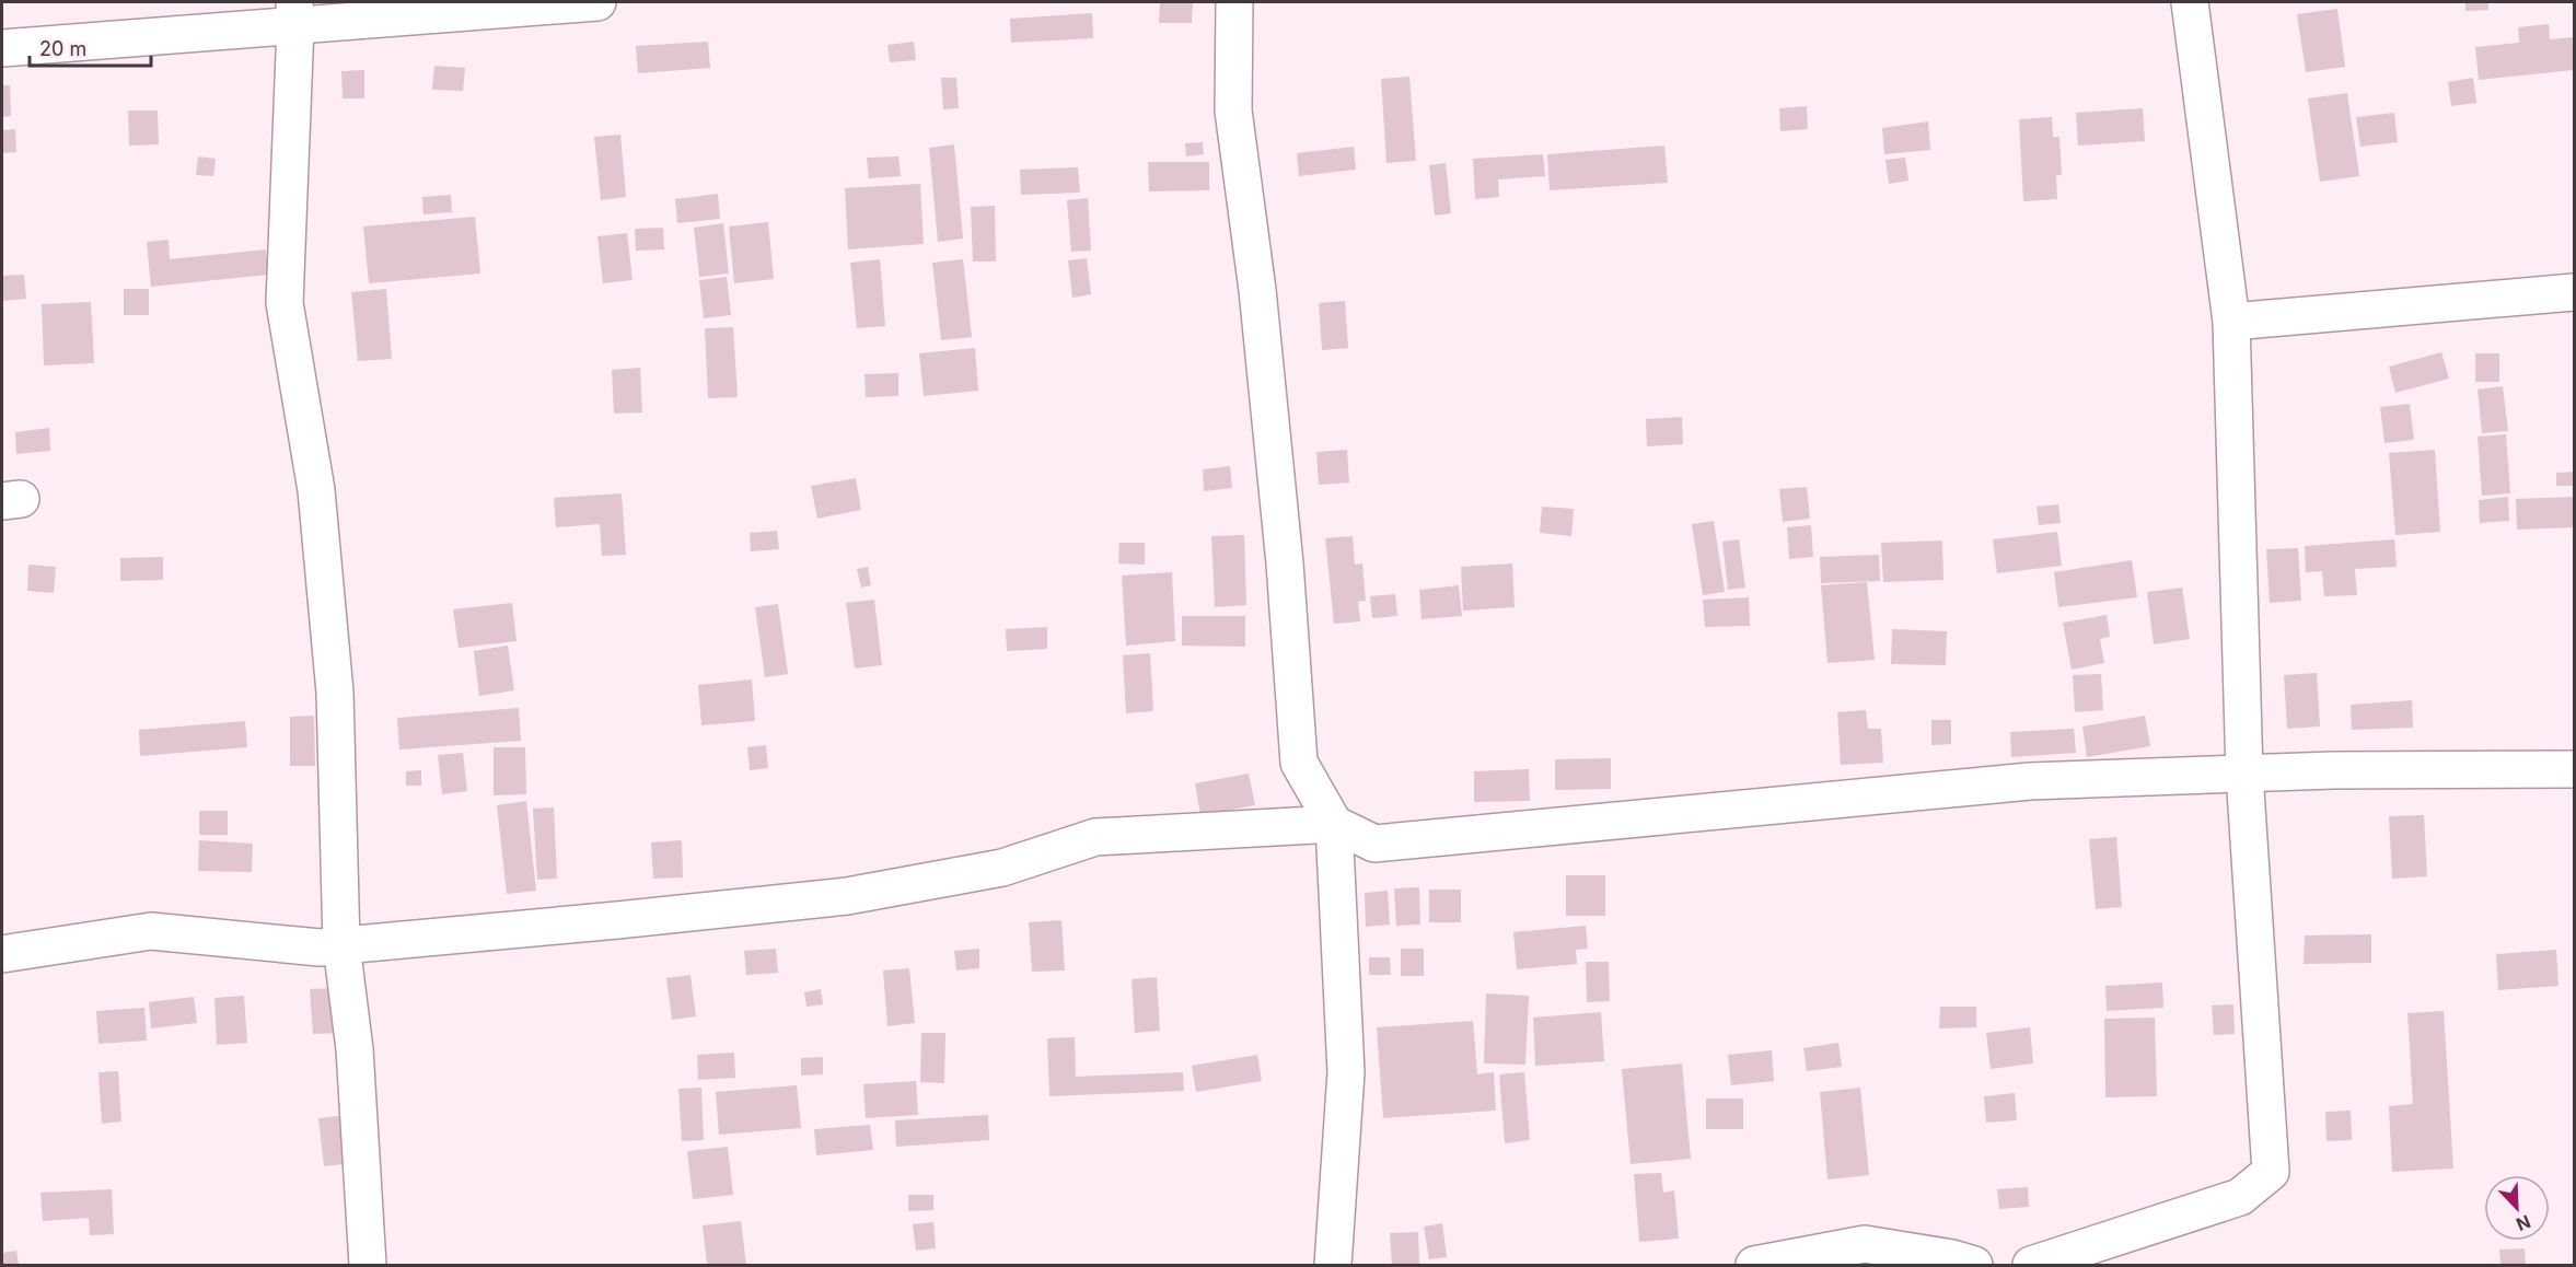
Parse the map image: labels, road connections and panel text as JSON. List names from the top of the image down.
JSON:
{
  "scale_bar": "20 m",
  "north": "bottom right"
}
